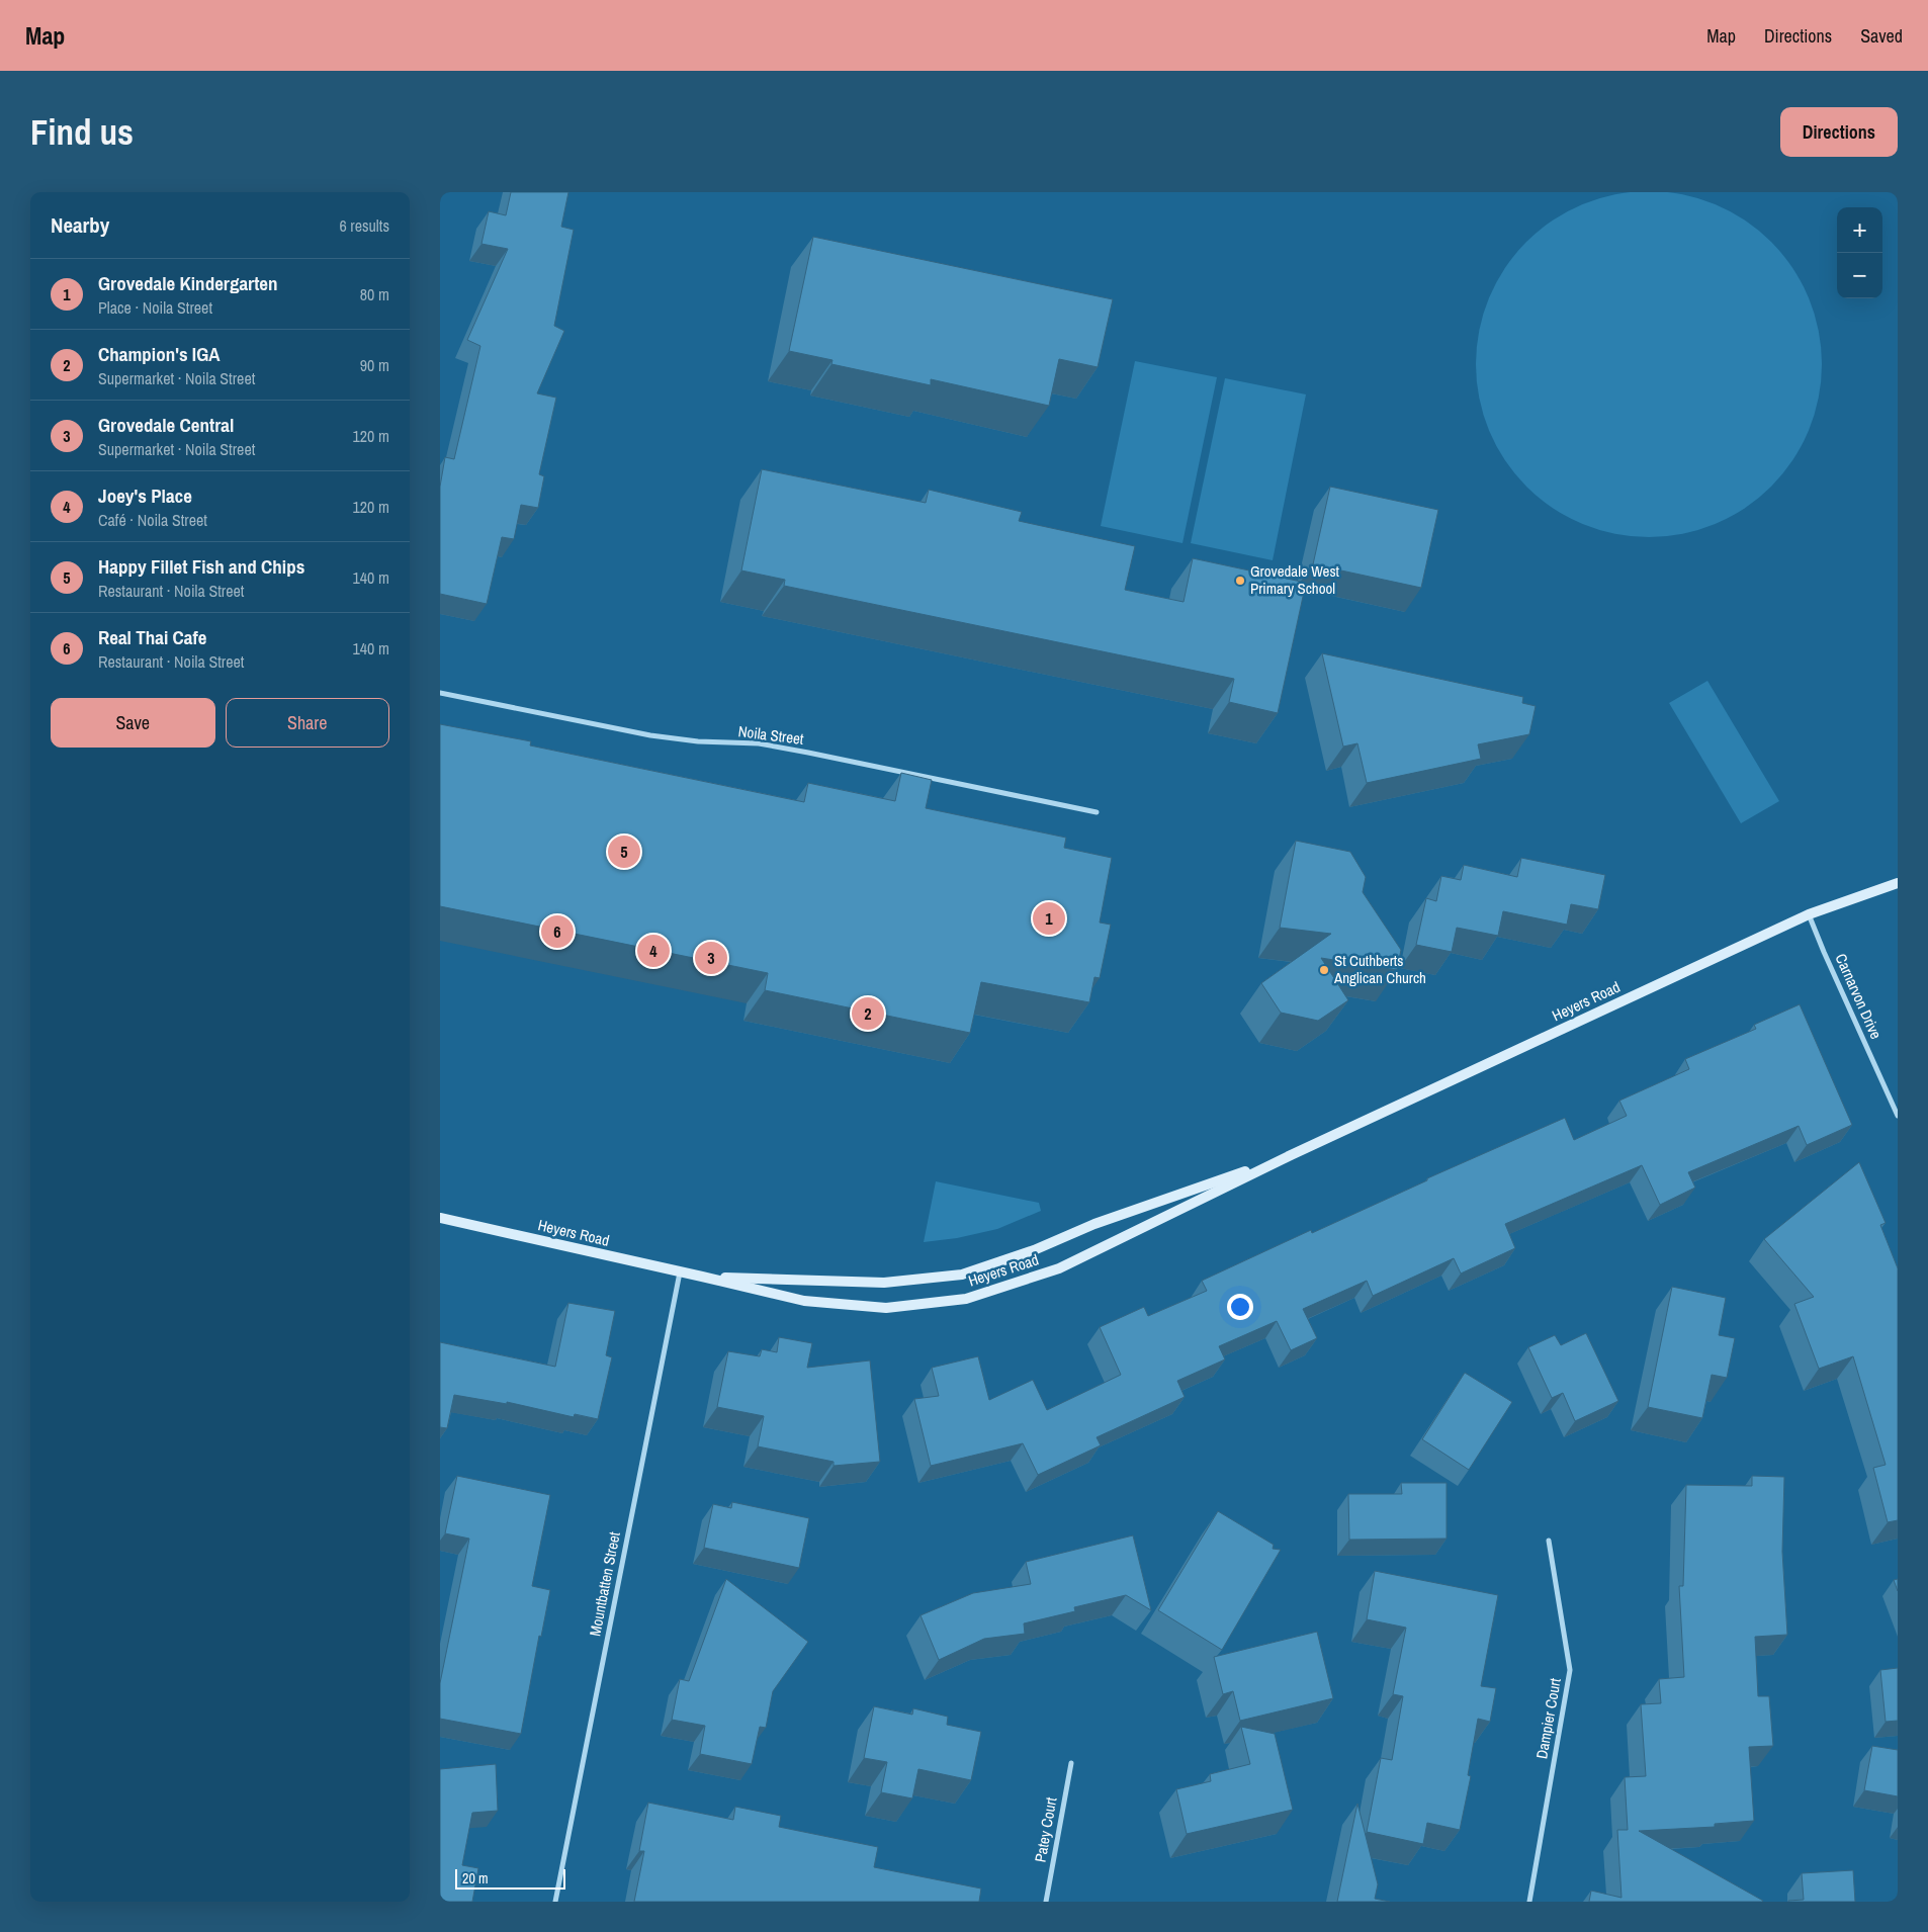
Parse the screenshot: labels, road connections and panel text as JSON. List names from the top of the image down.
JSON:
{
  "streets": {
    "street": [
      "Noila Street",
      "Carnarvon Drive",
      "Heyers Road",
      "Mountbatten Street",
      "Dampier Court",
      "Patey Court"
    ]
  },
  "crossings": [
    ["Carnarvon Drive", "Heyers Road"],
    ["Heyers Road", "Mountbatten Street"]
  ],
  "places": ["Grovedale West Primary School", "St Cuthberts Anglican Church"],
  "scale_bar": "20 m",
  "page": {
    "header": "Map",
    "nav": ["Map", "Directions", "Saved"],
    "buttons": [
      "Directions",
      ["Save", "Share"]
    ],
    "title": "Find us",
    "heading": ["Nearby", "6 results"],
    "map_buttons": ["+", "−"],
    "list": [
      {
        "mark": "1",
        "name": "Grovedale Kindergarten",
        "note": "Place · Noila Street",
        "value": "80 m"
      },
      {
        "mark": "2",
        "name": "Champion's IGA",
        "note": "Supermarket · Noila Street",
        "value": "90 m"
      },
      {
        "mark": "3",
        "name": "Grovedale Central",
        "note": "Supermarket · Noila Street",
        "value": "120 m"
      },
      {
        "mark": "4",
        "name": "Joey's Place",
        "note": "Café · Noila Street",
        "value": "120 m"
      },
      {
        "mark": "5",
        "name": "Happy Fillet Fish and Chips",
        "note": "Restaurant · Noila Street",
        "value": "140 m"
      },
      {
        "mark": "6",
        "name": "Real Thai Cafe",
        "note": "Restaurant · Noila Street",
        "value": "140 m"
      }
    ],
    "pins": [
      "5",
      "1",
      "6",
      "4",
      "3",
      "2"
    ],
    "scale": "20 m"
  }
}
